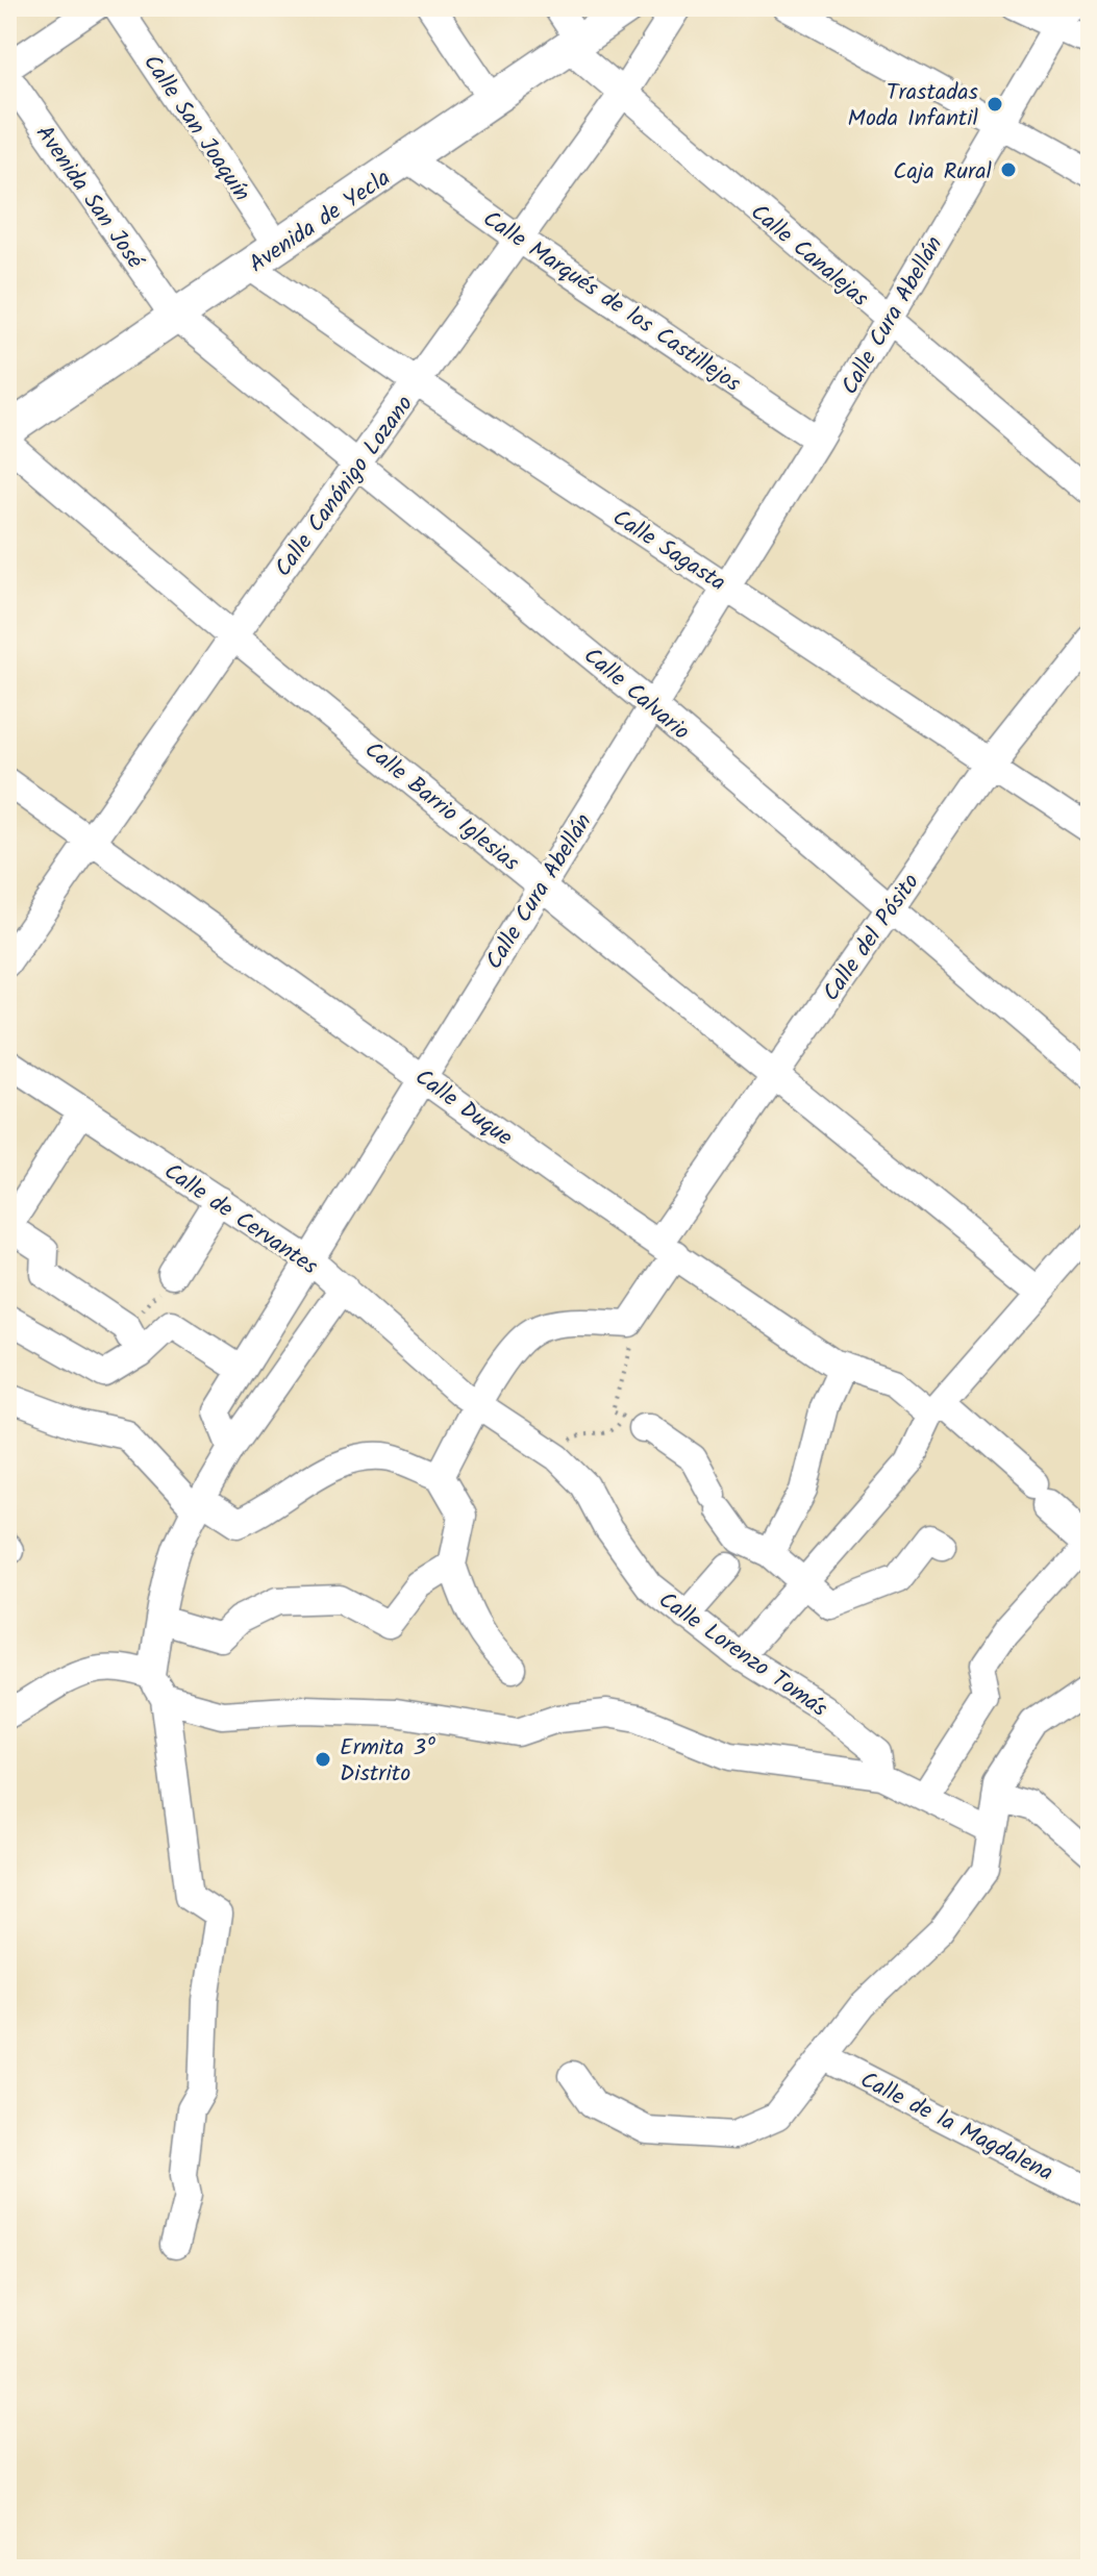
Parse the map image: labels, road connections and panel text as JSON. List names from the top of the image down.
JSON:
{
  "streets": {
    "main road": ["Avenida de Yecla"],
    "street": [
      "Calle San Joaquín",
      "Avenida San José",
      "Calle Canalejas",
      "Calle Marqués de los Castillejos",
      "Calle Cura Abellán",
      "Calle Canónigo Lozano",
      "Calle Sagasta",
      "Calle Calvario",
      "Calle Barrio Iglesias",
      "Calle del Pósito",
      "Calle Duque",
      "Calle de Cervantes",
      "Calle Lorenzo Tomás",
      "Calle de la Magdalena"
    ]
  },
  "crossings": [
    ["Calle San Joaquín", "Avenida de Yecla"],
    ["Avenida San José", "Avenida de Yecla"],
    ["Avenida San José", "Calle Calvario"],
    ["Avenida de Yecla", "Calle Canalejas"],
    ["Avenida de Yecla", "Calle Marqués de los Castillejos"],
    ["Avenida de Yecla", "Calle Sagasta"],
    ["Avenida de Yecla", "Calle Calvario"],
    ["Calle Canalejas", "Calle Cura Abellán"],
    ["Calle Canalejas", "Calle Canónigo Lozano"],
    ["Calle Marqués de los Castillejos", "Calle Cura Abellán"],
    ["Calle Marqués de los Castillejos", "Calle Canónigo Lozano"],
    ["Calle Cura Abellán", "Calle Sagasta"],
    ["Calle Cura Abellán", "Calle Calvario"],
    ["Calle Cura Abellán", "Calle Barrio Iglesias"],
    ["Calle Cura Abellán", "Calle Duque"],
    ["Calle Cura Abellán", "Calle de Cervantes"],
    ["Calle Canónigo Lozano", "Calle Sagasta"],
    ["Calle Canónigo Lozano", "Calle Calvario"],
    ["Calle Canónigo Lozano", "Calle Barrio Iglesias"],
    ["Calle Canónigo Lozano", "Calle Duque"],
    ["Calle Sagasta", "Calle del Pósito"],
    ["Calle Calvario", "Calle del Pósito"],
    ["Calle Barrio Iglesias", "Calle del Pósito"],
    ["Calle del Pósito", "Calle Duque"],
    ["Calle de Cervantes", "Calle Lorenzo Tomás"]
  ],
  "places": ["Trastadas Moda Infantil", "Caja Rural", "Ermita 3º Distrito"]
}
